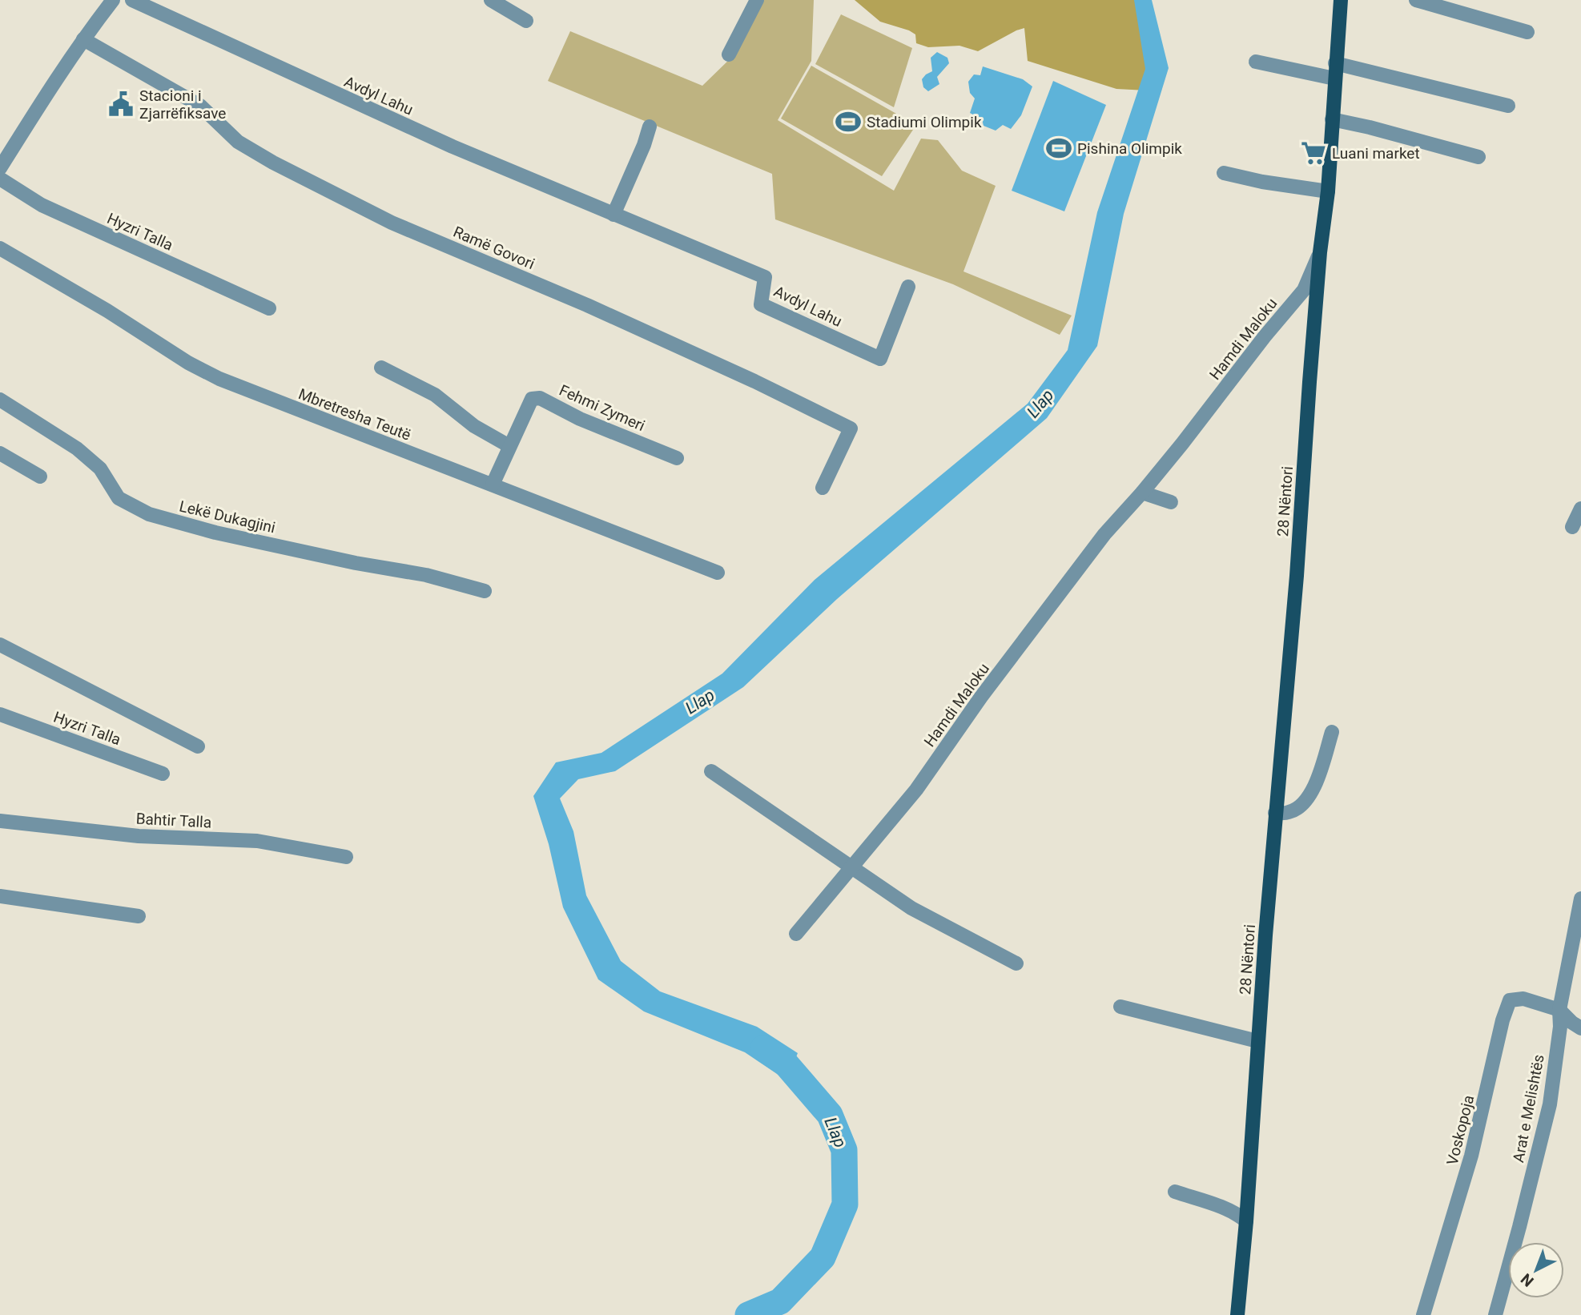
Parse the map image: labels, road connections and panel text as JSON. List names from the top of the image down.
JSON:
{
  "streets": {
    "main road": ["28 Nëntori"],
    "street": [
      "Avdyl Lahu",
      "Hyzri Talla",
      "Ramë Govori",
      "Hamdi Maloku",
      "Fehmi Zymeri",
      "Mbretresha Teutë",
      "Lekë Dukagjini",
      "Bahtir Talla",
      "Arat e Melishtës",
      "Voskopoja"
    ]
  },
  "crossings": [
    ["Hamdi Maloku", "28 Nëntori"],
    ["Fehmi Zymeri", "Mbretresha Teutë"],
    ["Arat e Melishtës", "Voskopoja"]
  ],
  "water": ["Llap"],
  "places": {
    "public building": ["Stacioni i Zjarrëfiksave"],
    "sports": ["Stadiumi Olimpik", "Pishina Olimpik"],
    "supermarket": ["Luani market"]
  },
  "north": "bottom left"
}
